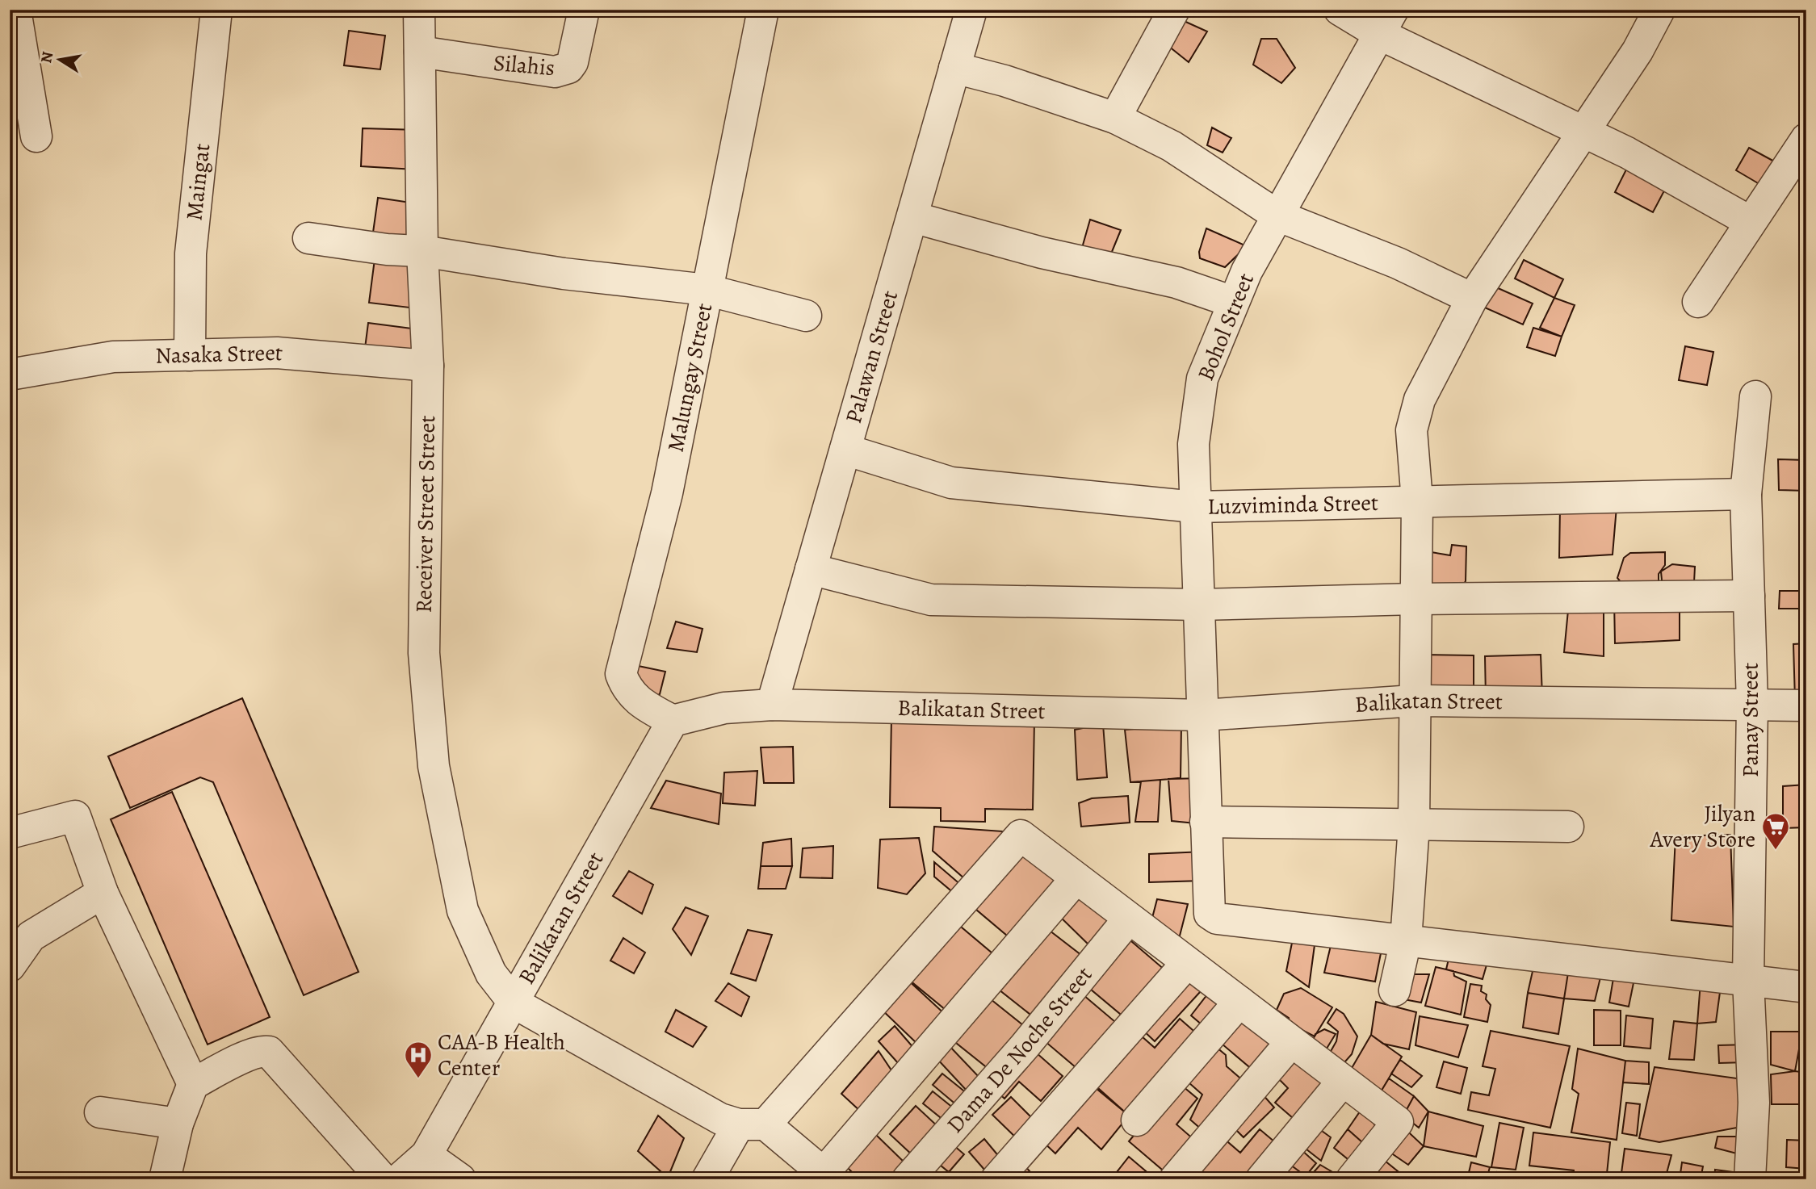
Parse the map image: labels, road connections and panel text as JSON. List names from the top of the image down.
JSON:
{
  "streets": {
    "street": [
      "Silahis",
      "Maingat",
      "Bohol Street",
      "Nasaka Street",
      "Palawan Street",
      "Malungay Street",
      "Luzviminda Street",
      "Receiver Street Street",
      "Balikatan Street",
      "Panay Street",
      "Dama De Noche Street"
    ]
  },
  "crossings": [
    ["Silahis", "Receiver Street Street"],
    ["Maingat", "Nasaka Street"],
    ["Bohol Street", "Luzviminda Street"],
    ["Bohol Street", "Balikatan Street"],
    ["Nasaka Street", "Receiver Street Street"],
    ["Palawan Street", "Luzviminda Street"],
    ["Palawan Street", "Balikatan Street"],
    ["Malungay Street", "Balikatan Street"],
    ["Luzviminda Street", "Panay Street"],
    ["Receiver Street Street", "Balikatan Street"],
    ["Balikatan Street", "Panay Street"]
  ],
  "places": {
    "supermarket": ["Jilyan Avery Store"],
    "hospital": ["CAA-B Health Center"]
  },
  "north": "left"
}
